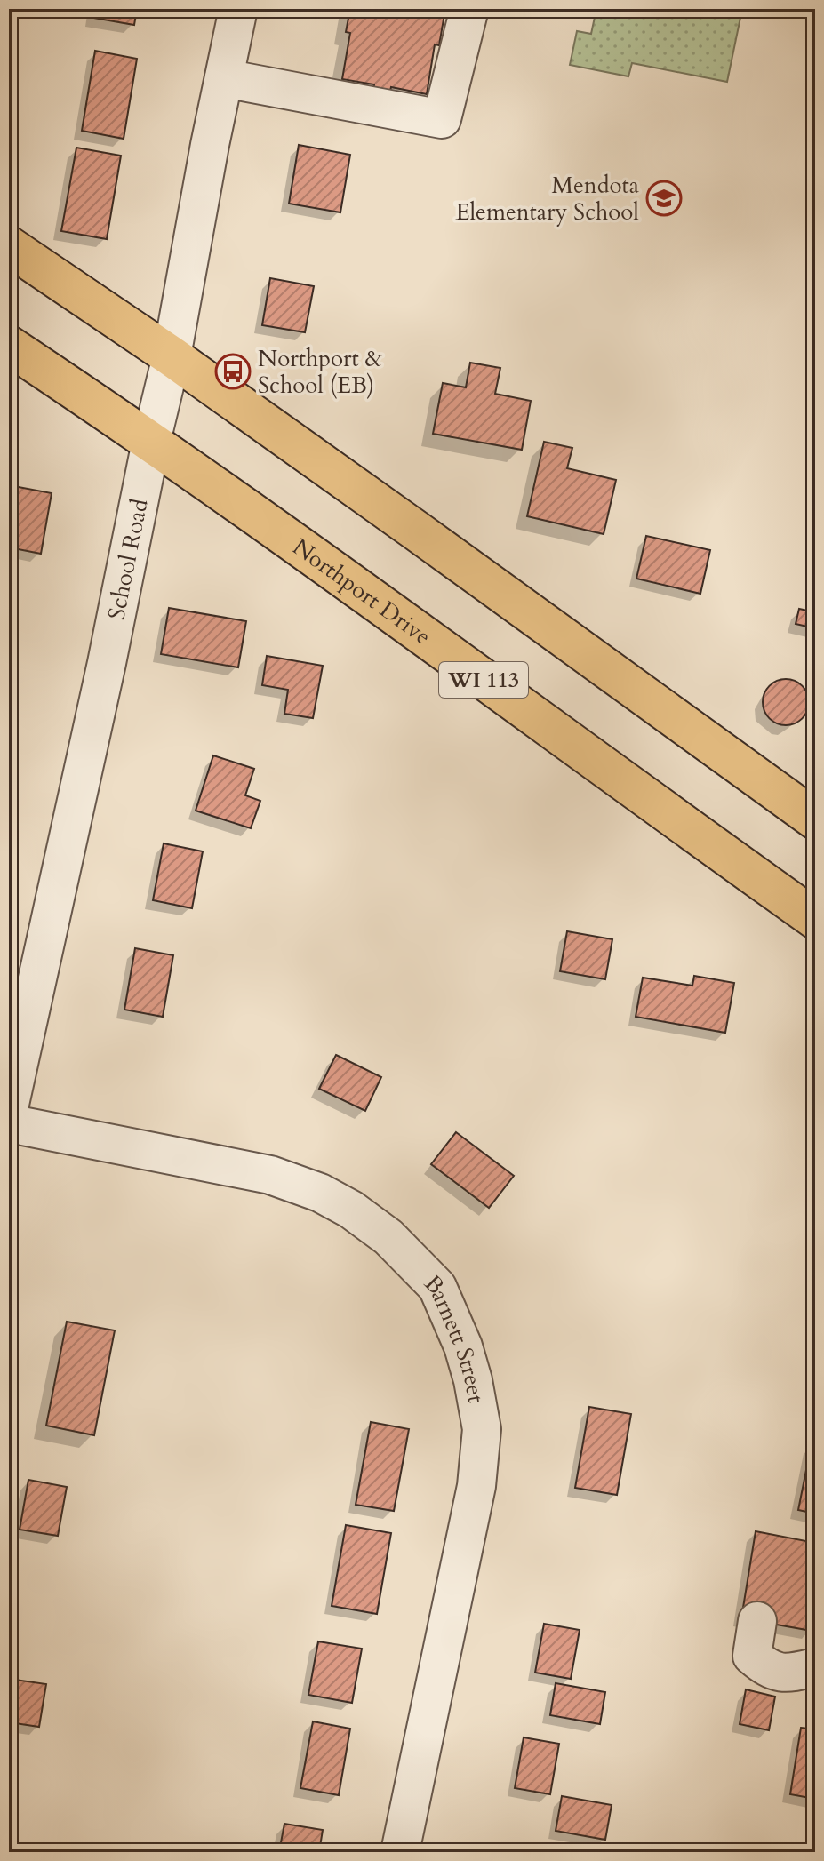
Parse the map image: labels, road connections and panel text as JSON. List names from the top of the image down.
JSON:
{
  "streets": {
    "main road": ["Northport Drive", "WI 113"],
    "street": ["School Road", "Barnett Street"]
  },
  "crossings": [
    ["School Road", "Northport Drive"]
  ],
  "places": {
    "school or university": ["Mendota Elementary School"],
    "bus stop": ["Northport & School (EB)"]
  }
}
